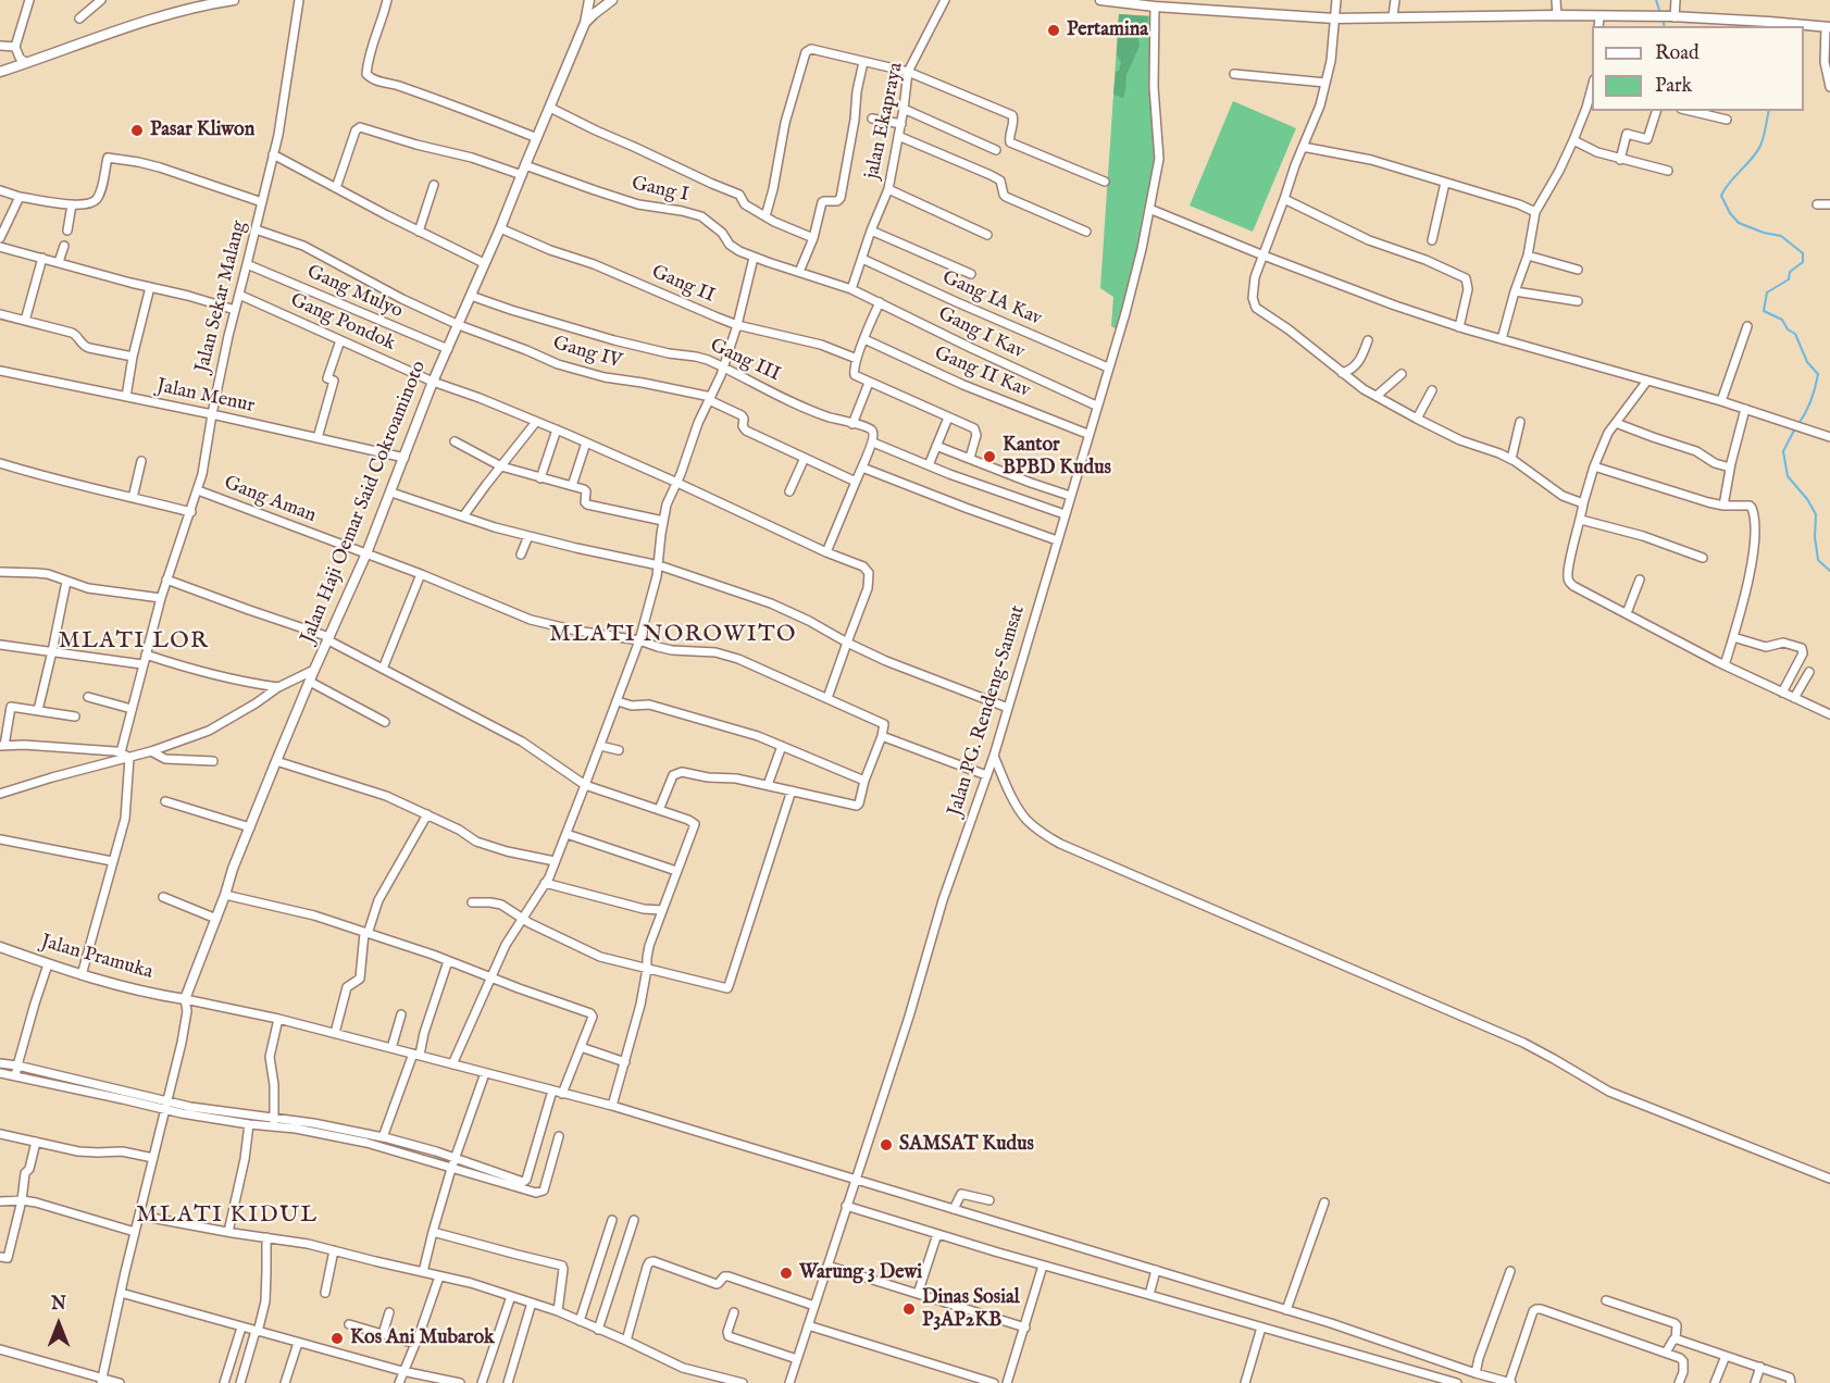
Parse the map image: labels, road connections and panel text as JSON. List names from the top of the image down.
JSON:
{
  "streets": {
    "main road": ["Jalan Haji Oemar Said Cokroaminoto", "Jalan Pramuka"],
    "street": [
      "jalan Ekapraya",
      "Gang I",
      "Gang II",
      "Gang Mulyo",
      "Jalan Sekar Malang",
      "Gang IA Kav",
      "Gang Pondok",
      "Gang I Kav",
      "Gang IV",
      "Gang III",
      "Gang II Kav",
      "Jalan Menur",
      "Gang Aman",
      "Jalan PG. Rendeng-Samsat"
    ]
  },
  "crossings": [
    ["jalan Ekapraya", "Gang I"],
    ["jalan Ekapraya", "Gang IA Kav"],
    ["jalan Ekapraya", "Gang I Kav"],
    ["Gang I", "Gang I Kav"],
    ["Gang I", "Jalan Haji Oemar Said Cokroaminoto"],
    ["Gang II", "Jalan Haji Oemar Said Cokroaminoto"],
    ["Gang Mulyo", "Jalan Sekar Malang"],
    ["Gang Mulyo", "Jalan Haji Oemar Said Cokroaminoto"],
    ["Jalan Sekar Malang", "Gang Pondok"],
    ["Jalan Sekar Malang", "Gang IV"],
    ["Jalan Sekar Malang", "Jalan Menur"],
    ["Jalan Sekar Malang", "Gang Aman"],
    ["Gang IA Kav", "Jalan PG. Rendeng-Samsat"],
    ["Gang Pondok", "Jalan Haji Oemar Said Cokroaminoto"],
    ["Gang I Kav", "Jalan PG. Rendeng-Samsat"],
    ["Gang IV", "Jalan Haji Oemar Said Cokroaminoto"],
    ["Gang III", "Jalan Haji Oemar Said Cokroaminoto"],
    ["Gang II Kav", "Jalan PG. Rendeng-Samsat"],
    ["Jalan Menur", "Jalan Haji Oemar Said Cokroaminoto"],
    ["Gang Aman", "Jalan Haji Oemar Said Cokroaminoto"],
    ["Jalan Haji Oemar Said Cokroaminoto", "Jalan Pramuka"]
  ],
  "districts": ["MLATI NOROWITO", "MLATI LOR", "MLATI KIDUL"],
  "places": [
    "Pertamina",
    "Pasar Kliwon",
    "Kantor BPBD Kudus",
    "SAMSAT Kudus",
    "Warung 3 Dewi",
    "Dinas Sosial P3AP2KB",
    "Kos Ani Mubarok"
  ],
  "legend": ["Road", "Park"],
  "north": "top"
}
